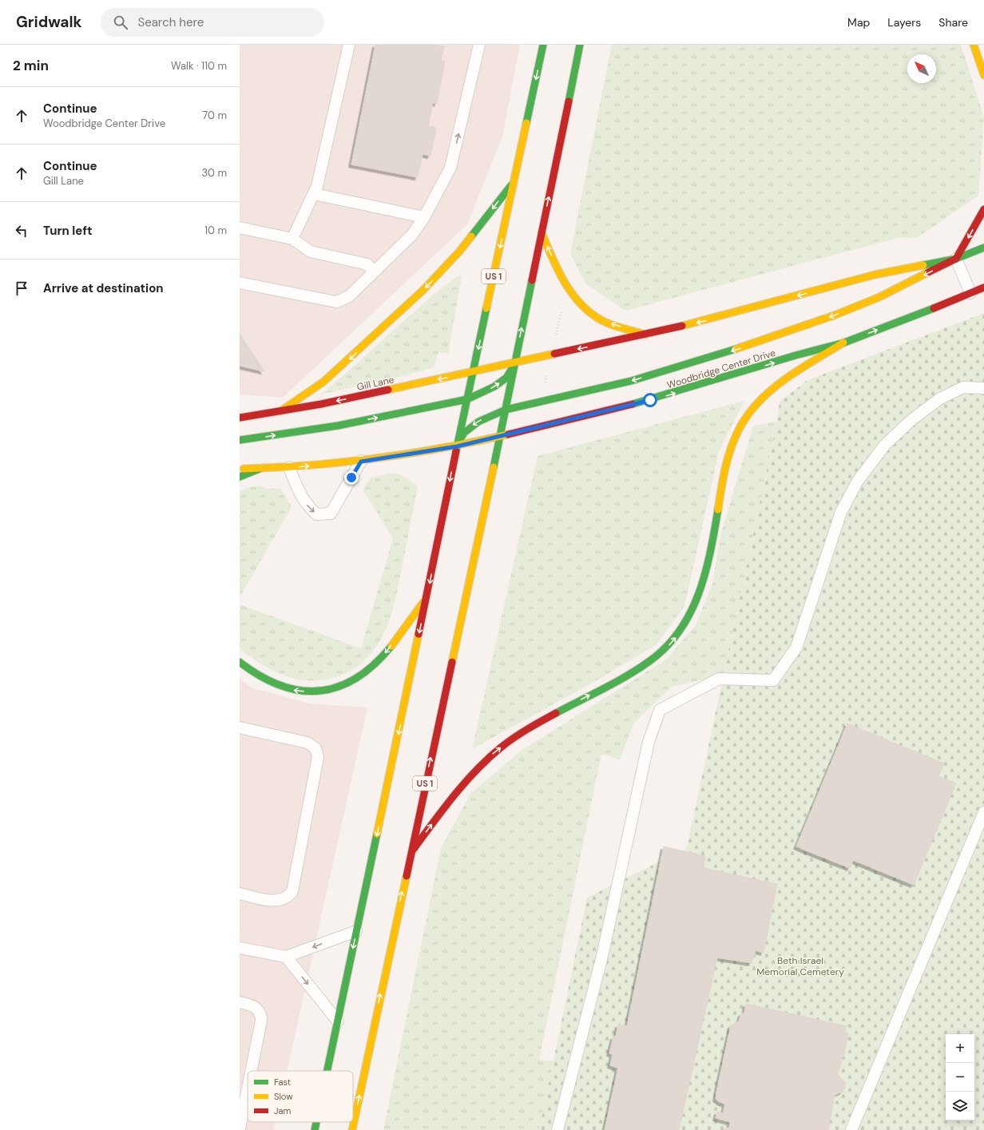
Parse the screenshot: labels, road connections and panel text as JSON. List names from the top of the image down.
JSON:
{
  "streets": {
    "main road": ["US 1", "Woodbridge Center Drive", "Gill Lane"]
  },
  "crossings": [
    ["US 1", "Woodbridge Center Drive"],
    ["US 1", "Gill Lane"]
  ],
  "parks": ["Beth Israel Memorial Cemetery"],
  "legend": ["Fast", "Slow", "Jam"],
  "north": "top left",
  "page": {
    "header": "Gridwalk",
    "search": "Search here",
    "nav": ["Map", "Layers", "Share"],
    "heading": ["2 min", "Walk · 110 m"],
    "list": [
      ["Continue", "Woodbridge Center Drive", "70 m"],
      ["Continue", "Gill Lane", "30 m"],
      ["Turn left", "10 m"],
      "Arrive at destination"
    ],
    "map_buttons": ["+", "−"]
  }
}
